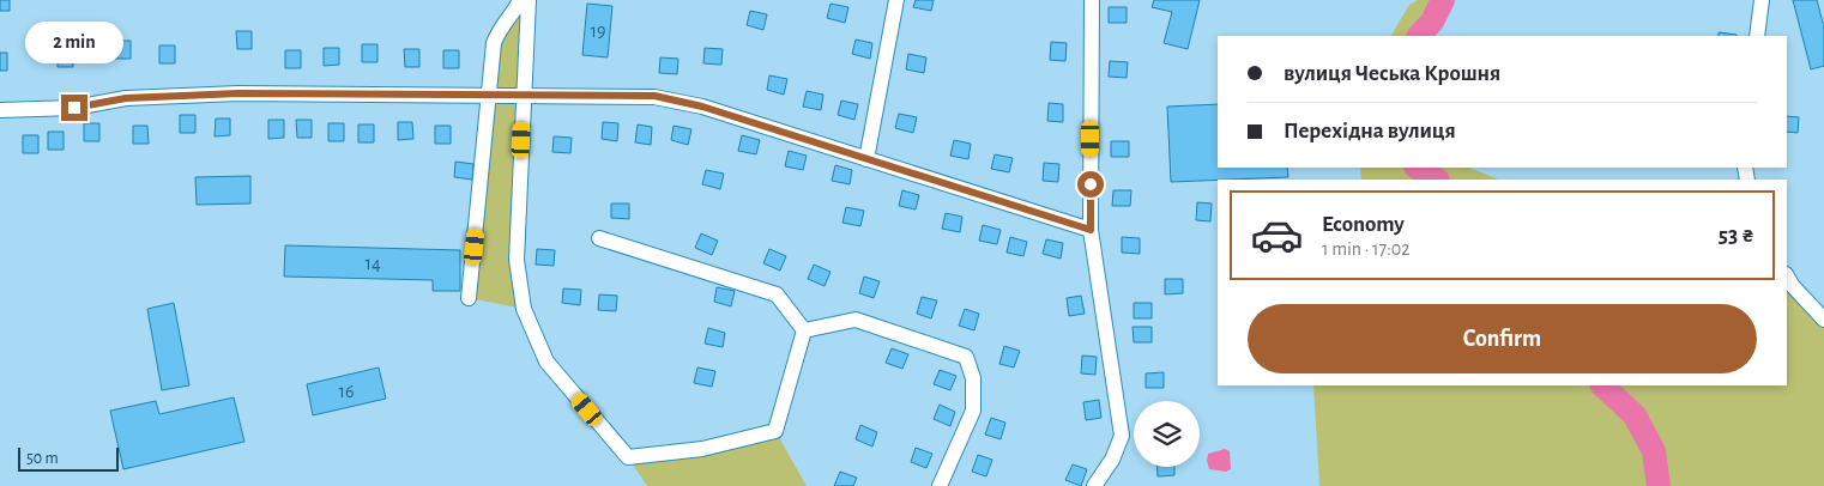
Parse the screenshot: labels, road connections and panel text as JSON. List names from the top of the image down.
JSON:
{
  "house_numbers": ["19", "14", "16"],
  "scale_bar": "50 m",
  "page": {
    "bubble": "2 min",
    "banner": ["вулиця Чеська Крошня", "Перехідна вулиця"],
    "list": [
      {
        "name": "Economy",
        "note": "1 min · 17:02",
        "value": "53 ₴"
      }
    ],
    "buttons": "Confirm",
    "scale": "50 m"
  }
}
